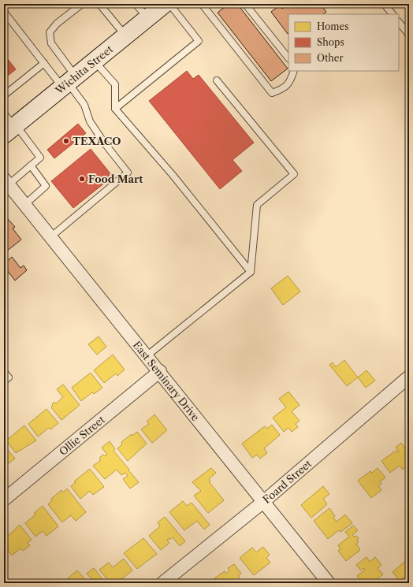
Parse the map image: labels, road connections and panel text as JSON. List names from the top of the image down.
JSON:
{
  "streets": {
    "main road": ["Wichita Street"],
    "street": ["East Seminary Drive", "Ollie Street", "Foard Street"]
  },
  "crossings": [
    ["East Seminary Drive", "Ollie Street"],
    ["East Seminary Drive", "Foard Street"]
  ],
  "places": ["TEXACO", "Food Mart"],
  "legend": ["Homes", "Shops", "Other"]
}
